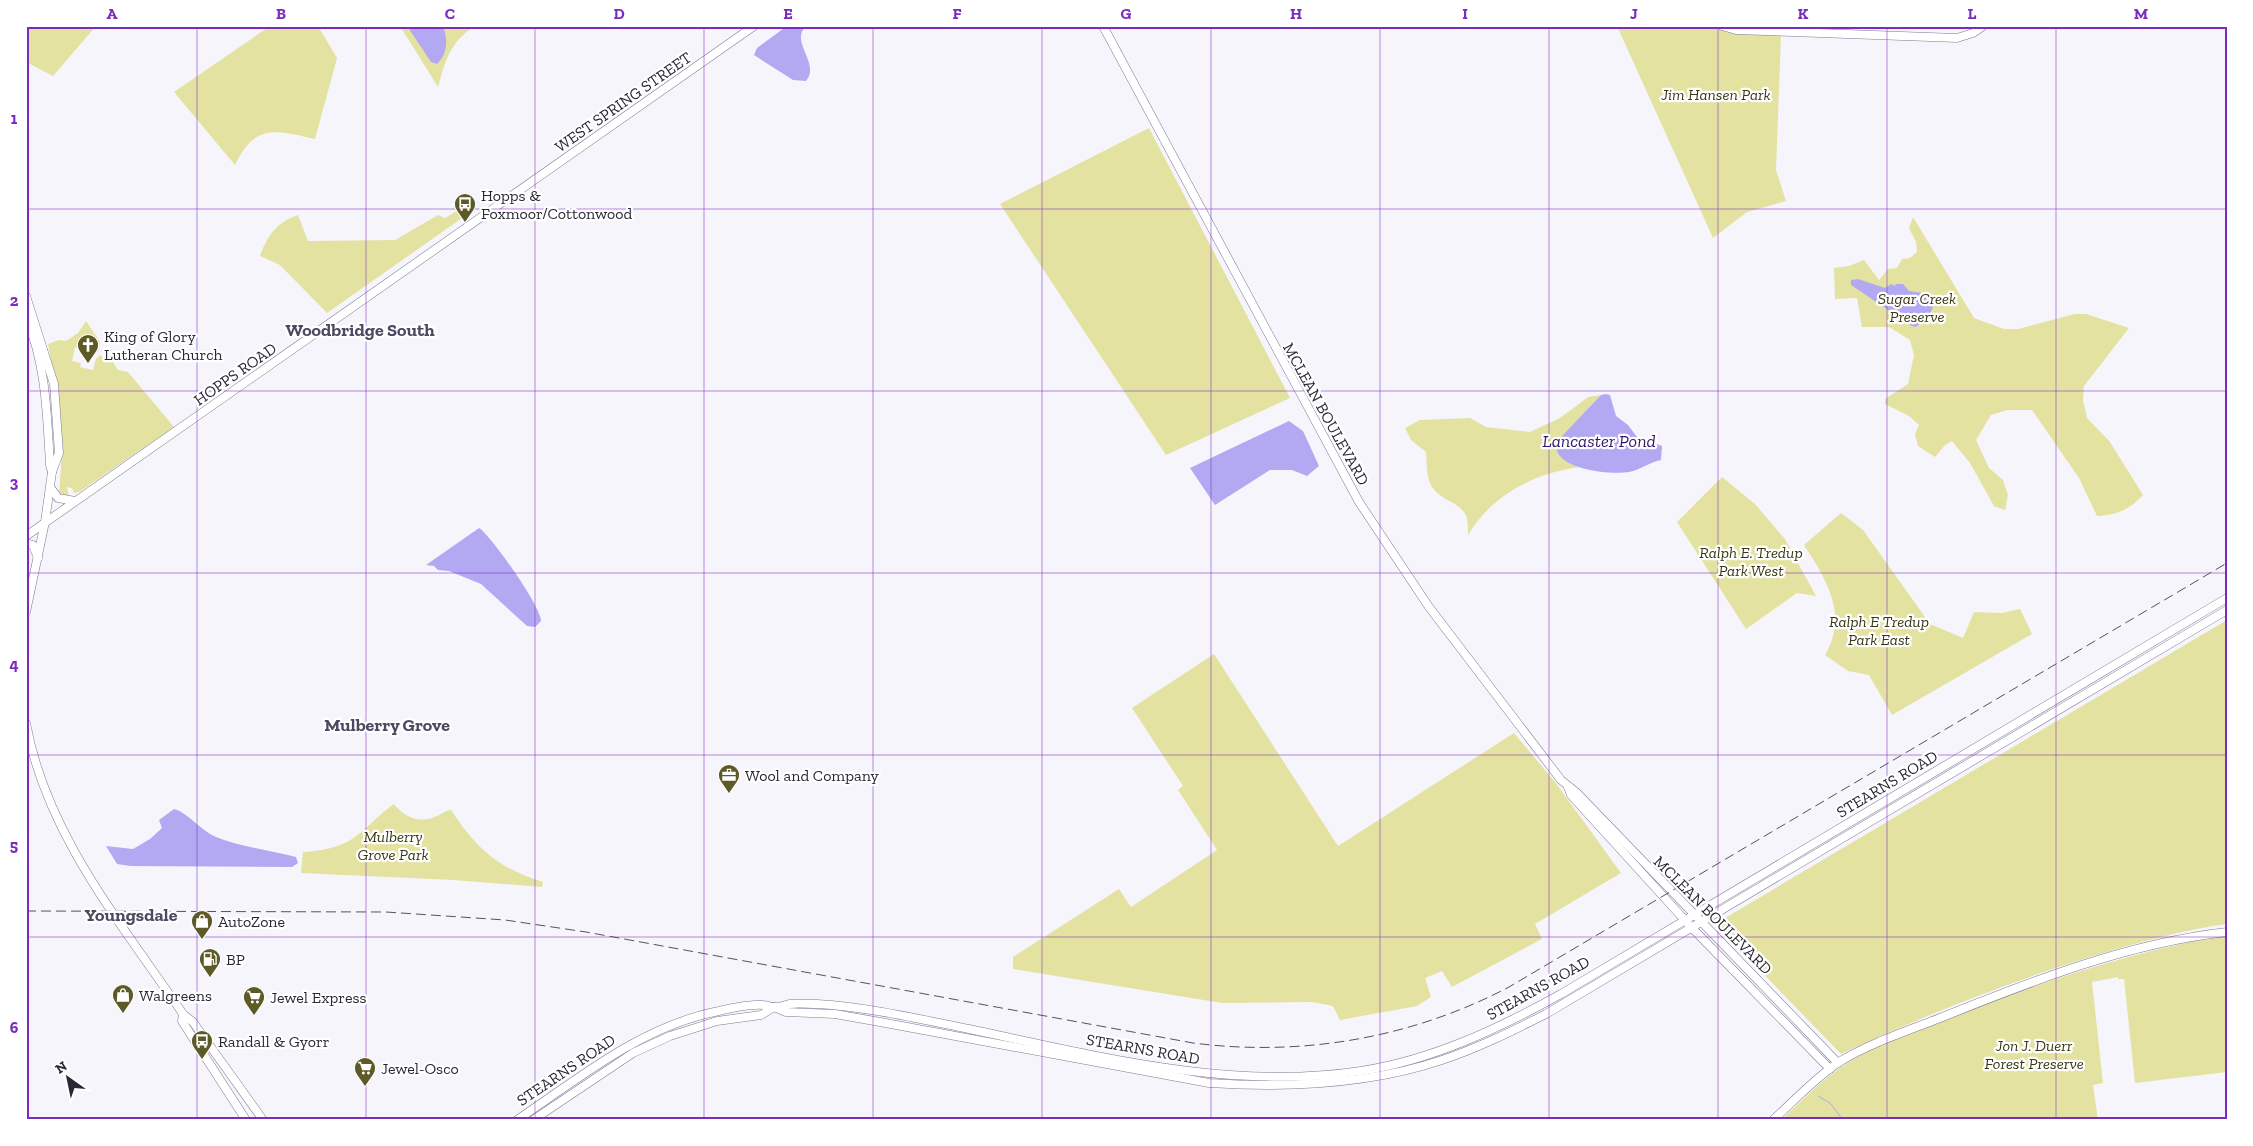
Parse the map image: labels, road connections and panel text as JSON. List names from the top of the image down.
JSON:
{
  "streets": {
    "main road": [
      "WEST SPRING STREET",
      "HOPPS ROAD",
      "MCLEAN BOULEVARD",
      "STEARNS ROAD"
    ]
  },
  "crossings": [
    ["WEST SPRING STREET", "HOPPS ROAD"],
    ["MCLEAN BOULEVARD", "STEARNS ROAD"]
  ],
  "districts": ["Woodbridge South", "Mulberry Grove", "Youngsdale"],
  "water": ["Lancaster Pond"],
  "parks": [
    "Jim Hansen Park",
    "Sugar Creek Preserve",
    "Ralph E. Tredup Park West",
    "Ralph E Tredup Park East",
    "Mulberry Grove Park",
    "Jon J. Duerr Forest Preserve"
  ],
  "places": {
    "bus stop": ["Hopps & Foxmoor/Cottonwood", "Randall & Gyorr"],
    "church": ["King of Glory Lutheran Church"],
    "office": ["Wool and Company"],
    "shop": ["AutoZone", "Walgreens"],
    "fuel station": ["BP"],
    "supermarket": ["Jewel Express", "Jewel-Osco"]
  },
  "north": "top left",
  "grid": {
    "columns": [
      "A",
      "B",
      "C",
      "D",
      "E",
      "F",
      "G",
      "H",
      "I",
      "J",
      "K",
      "L",
      "M"
    ],
    "rows": [
      "1",
      "2",
      "3",
      "4",
      "5",
      "6"
    ]
  }
}
